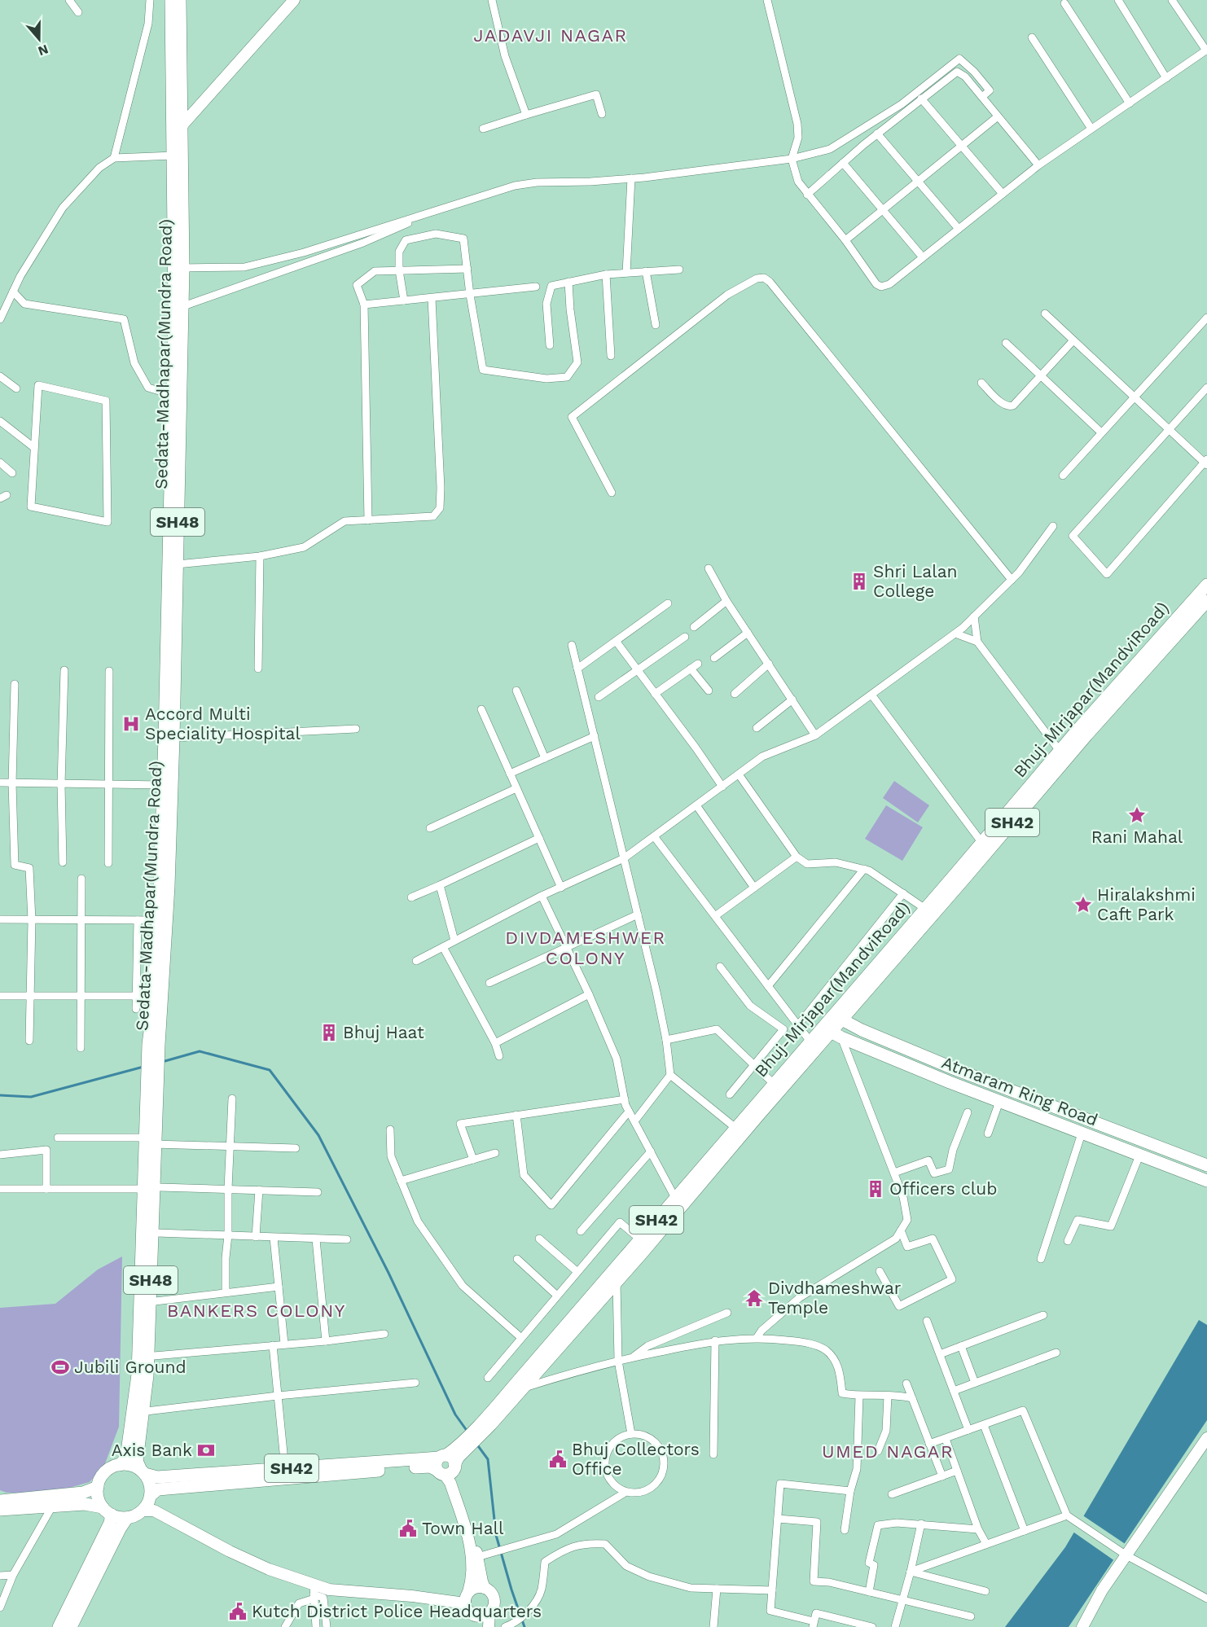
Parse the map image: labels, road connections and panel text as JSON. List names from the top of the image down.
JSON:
{
  "streets": {
    "main road": [
      "Sedata-Madhapar(Mundra Road)",
      "SH48",
      "Bhuj-Mirjapar(MandviRoad)",
      "SH42",
      "Atmaram Ring Road"
    ]
  },
  "crossings": [
    ["Sedata-Madhapar(Mundra Road)", "SH42"],
    ["Bhuj-Mirjapar(MandviRoad)", "SH42"],
    ["Bhuj-Mirjapar(MandviRoad)", "Atmaram Ring Road"]
  ],
  "districts": [
    "JADAVJI NAGAR",
    "DIVDAMESHWER COLONY",
    "BANKERS COLONY",
    "UMED NAGAR"
  ],
  "places": {
    "building": ["Shri Lalan College", "Bhuj Haat", "Officers club"],
    "hospital": ["Accord Multi Speciality Hospital"],
    "place": ["Rani Mahal", "Hiralakshmi Caft Park"],
    "temple": ["Divdhameshwar Temple"],
    "sports": ["Jubili Ground"],
    "bank": ["Axis Bank"],
    "public building": ["Bhuj Collectors Office", "Town Hall", "Kutch District Police Headquarters"]
  },
  "north": "bottom"
}
